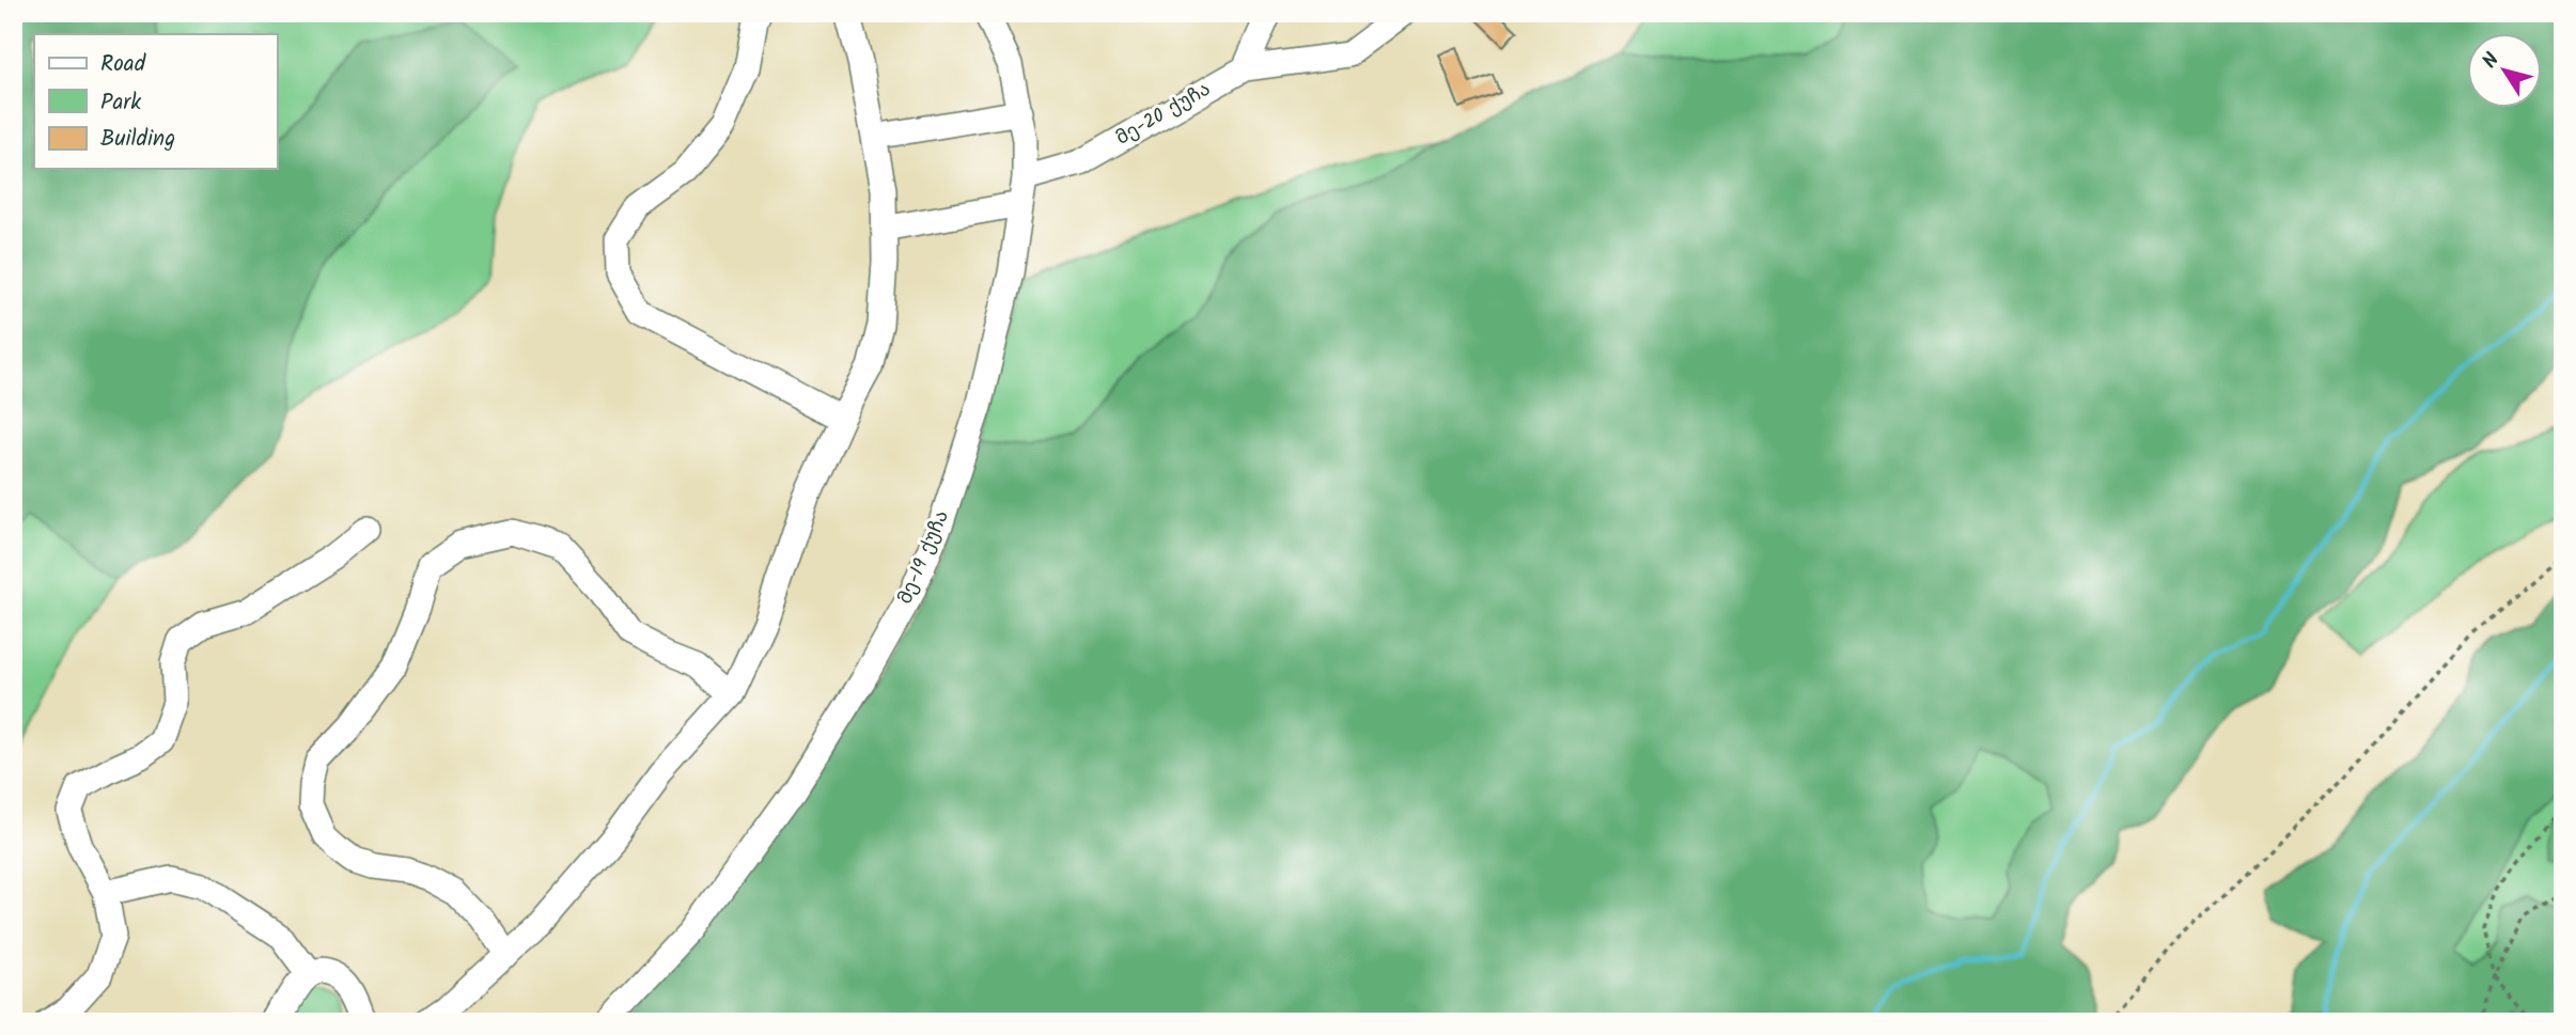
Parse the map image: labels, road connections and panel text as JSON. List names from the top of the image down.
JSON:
{
  "streets": {
    "street": ["მე-20 ქუჩა", "მე-19 ქუჩა"]
  },
  "crossings": [
    ["მე-20 ქუჩა", "მე-19 ქუჩა"]
  ],
  "legend": ["Road", "Park", "Building"],
  "north": "top left"
}
